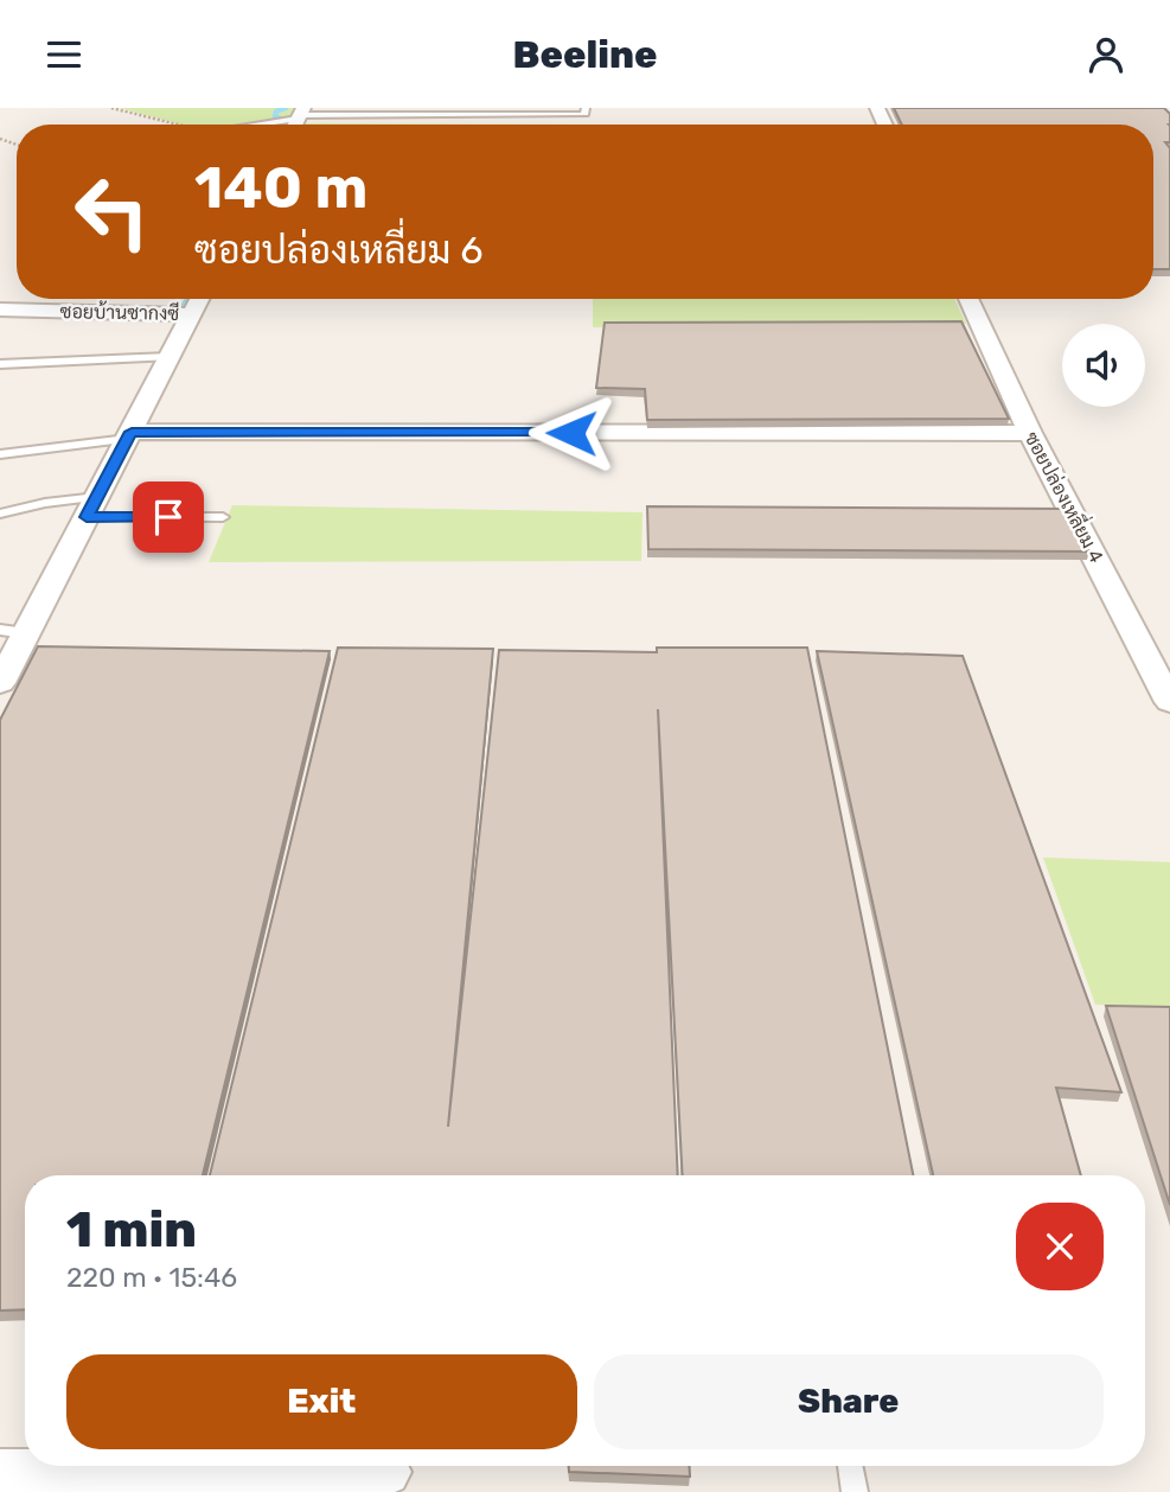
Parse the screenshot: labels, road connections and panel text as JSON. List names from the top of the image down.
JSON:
{
  "streets": {
    "street": ["ซอยบ้านซากงซี", "ซอยปล่องเหลี่ยม 4"]
  },
  "page": {
    "header": "Beeline",
    "turn": ["140 m", "ซอยปล่องเหลี่ยม 6"],
    "heading": ["1 min", "220 m · 15:46"],
    "buttons": ["Exit", "Share"]
  }
}
